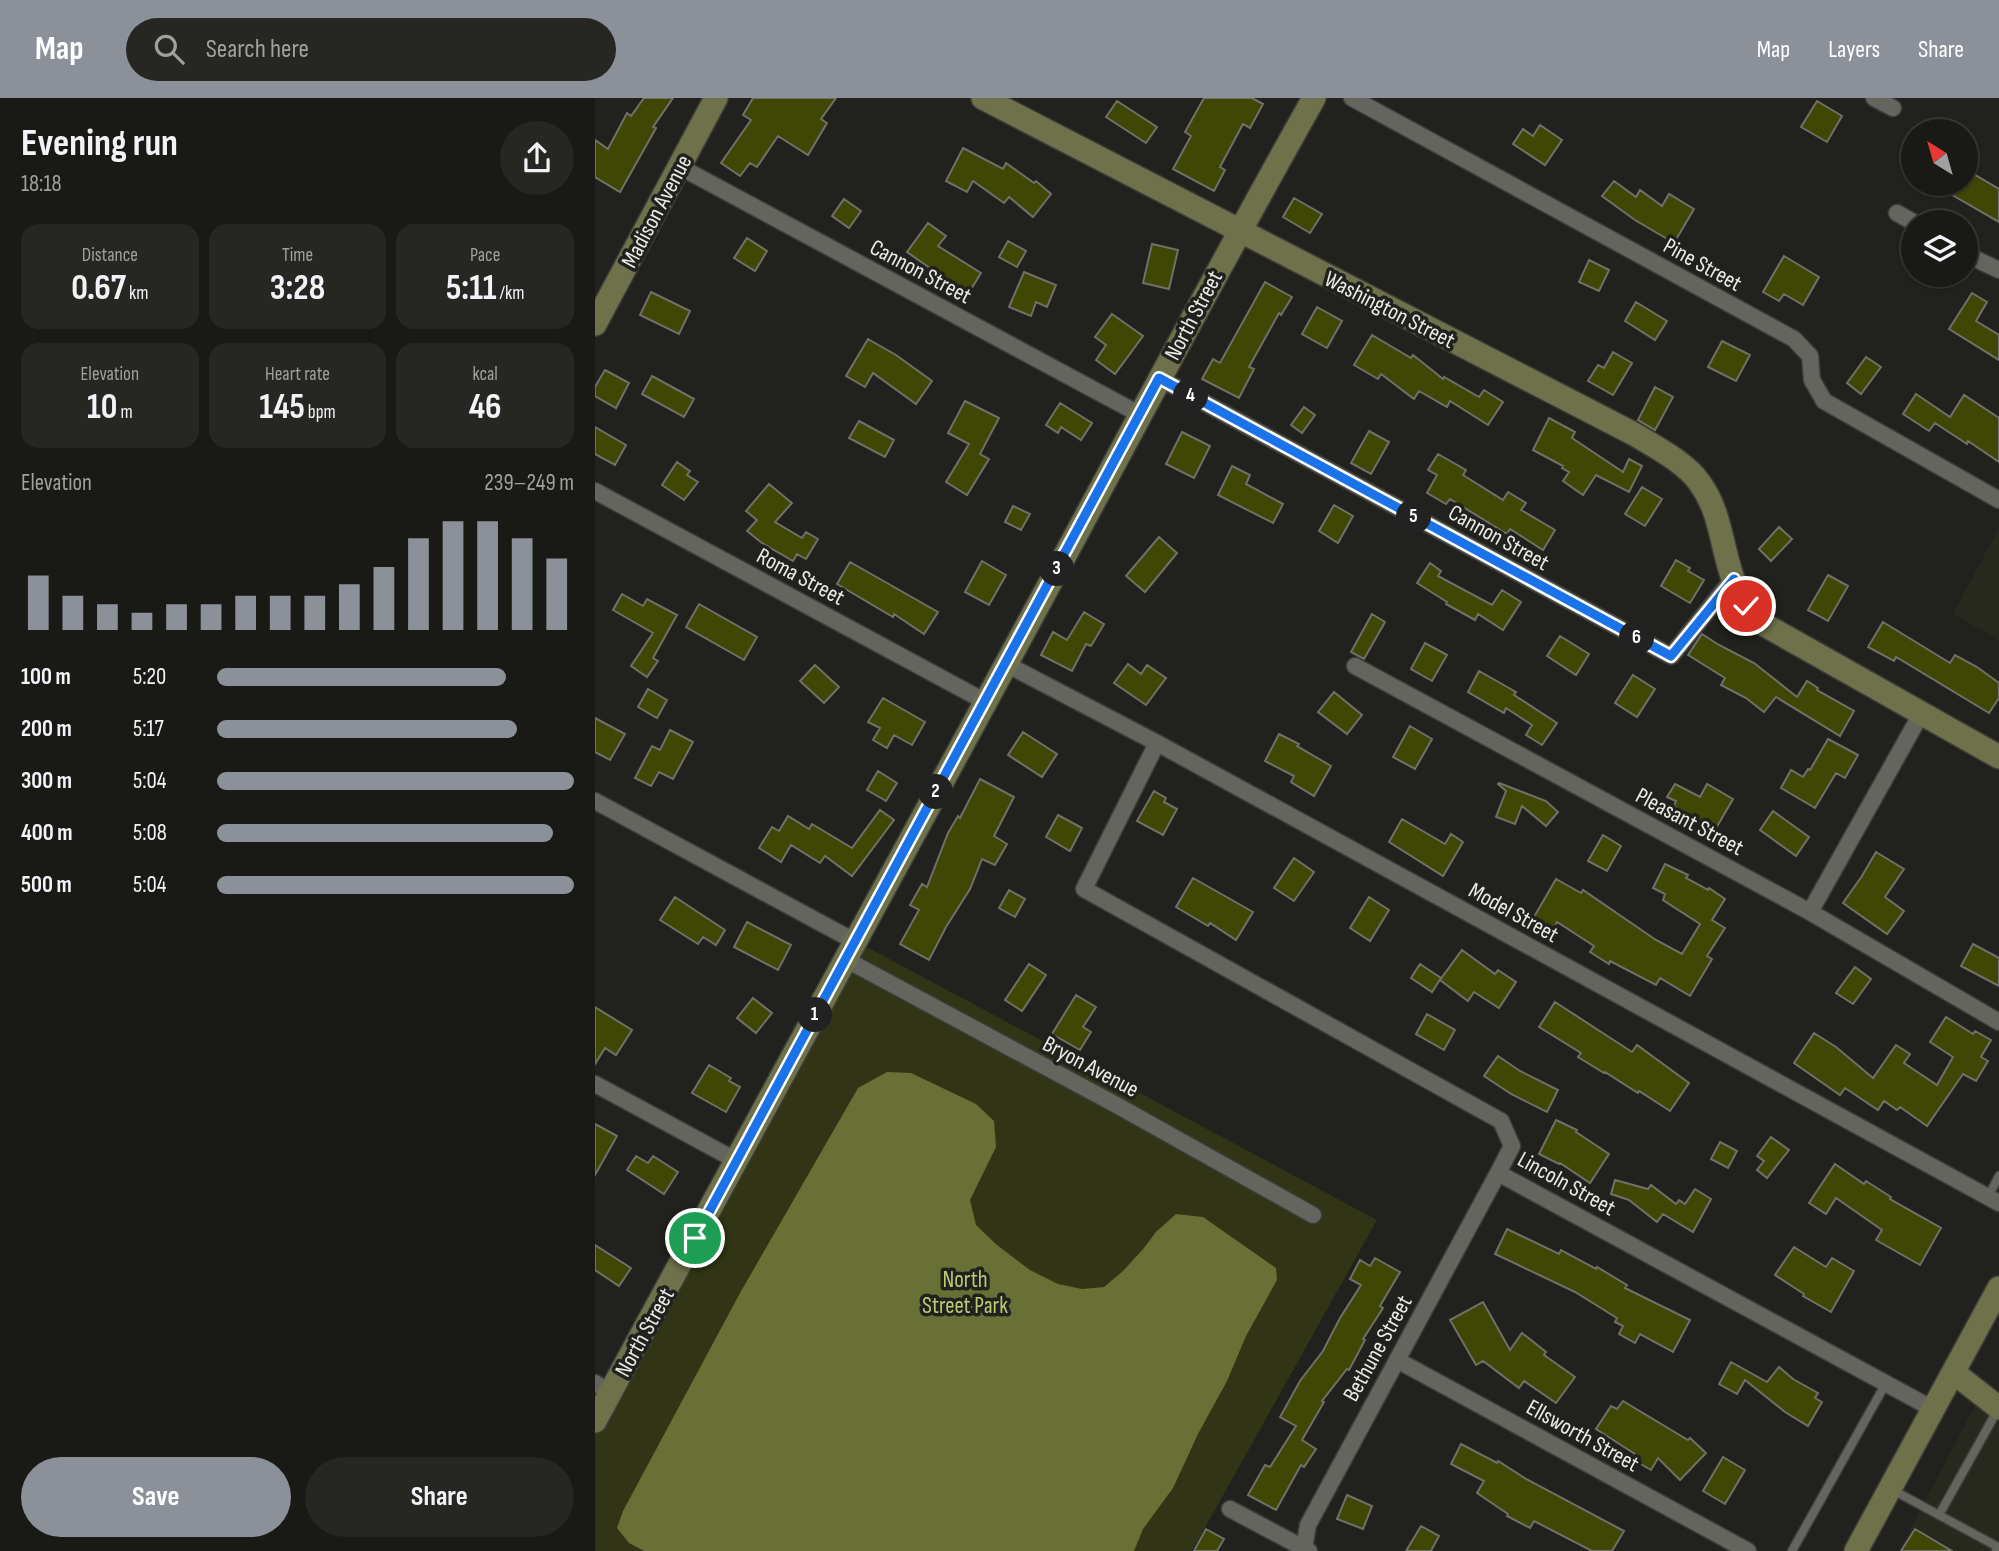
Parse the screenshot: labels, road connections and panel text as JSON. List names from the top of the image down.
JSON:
{
  "streets": {
    "street": [
      "Madison Avenue",
      "Pine Street",
      "Cannon Street",
      "Washington Street",
      "North Street",
      "Roma Street",
      "Pleasant Street",
      "Model Street",
      "Bryon Avenue",
      "Lincoln Street",
      "Bethune Street",
      "Ellsworth Street"
    ]
  },
  "crossings": [
    ["Madison Avenue", "Cannon Street"],
    ["Cannon Street", "Washington Street"],
    ["Cannon Street", "North Street"],
    ["Washington Street", "North Street"],
    ["North Street", "Roma Street"],
    ["North Street", "Model Street"],
    ["North Street", "Bryon Avenue"],
    ["Model Street", "Lincoln Street"],
    ["Lincoln Street", "Bethune Street"],
    ["Bethune Street", "Ellsworth Street"]
  ],
  "parks": ["North Street Park"],
  "north": "top left",
  "page": {
    "header": "Map",
    "search": "Search here",
    "nav": ["Map", "Layers", "Share"],
    "heading": ["Evening run", "18:18"],
    "stats": [
      ["Distance", "0.67 km"],
      ["Time", "3:28"],
      ["Pace", "5:11 /km"],
      ["Elevation", "10 m"],
      ["Heart rate", "145 bpm"],
      ["kcal", "46"]
    ],
    "pins": [
      "4",
      "5",
      "3",
      "6",
      "2",
      "1"
    ],
    "chart": ["Elevation", "239–249 m"],
    "list": [
      {
        "name": "100 m",
        "note": "5:20"
      },
      {
        "name": "200 m",
        "note": "5:17"
      },
      {
        "name": "300 m",
        "note": "5:04"
      },
      {
        "name": "400 m",
        "note": "5:08"
      },
      {
        "name": "500 m",
        "note": "5:04"
      }
    ],
    "buttons": ["Save", "Share"]
  }
}
